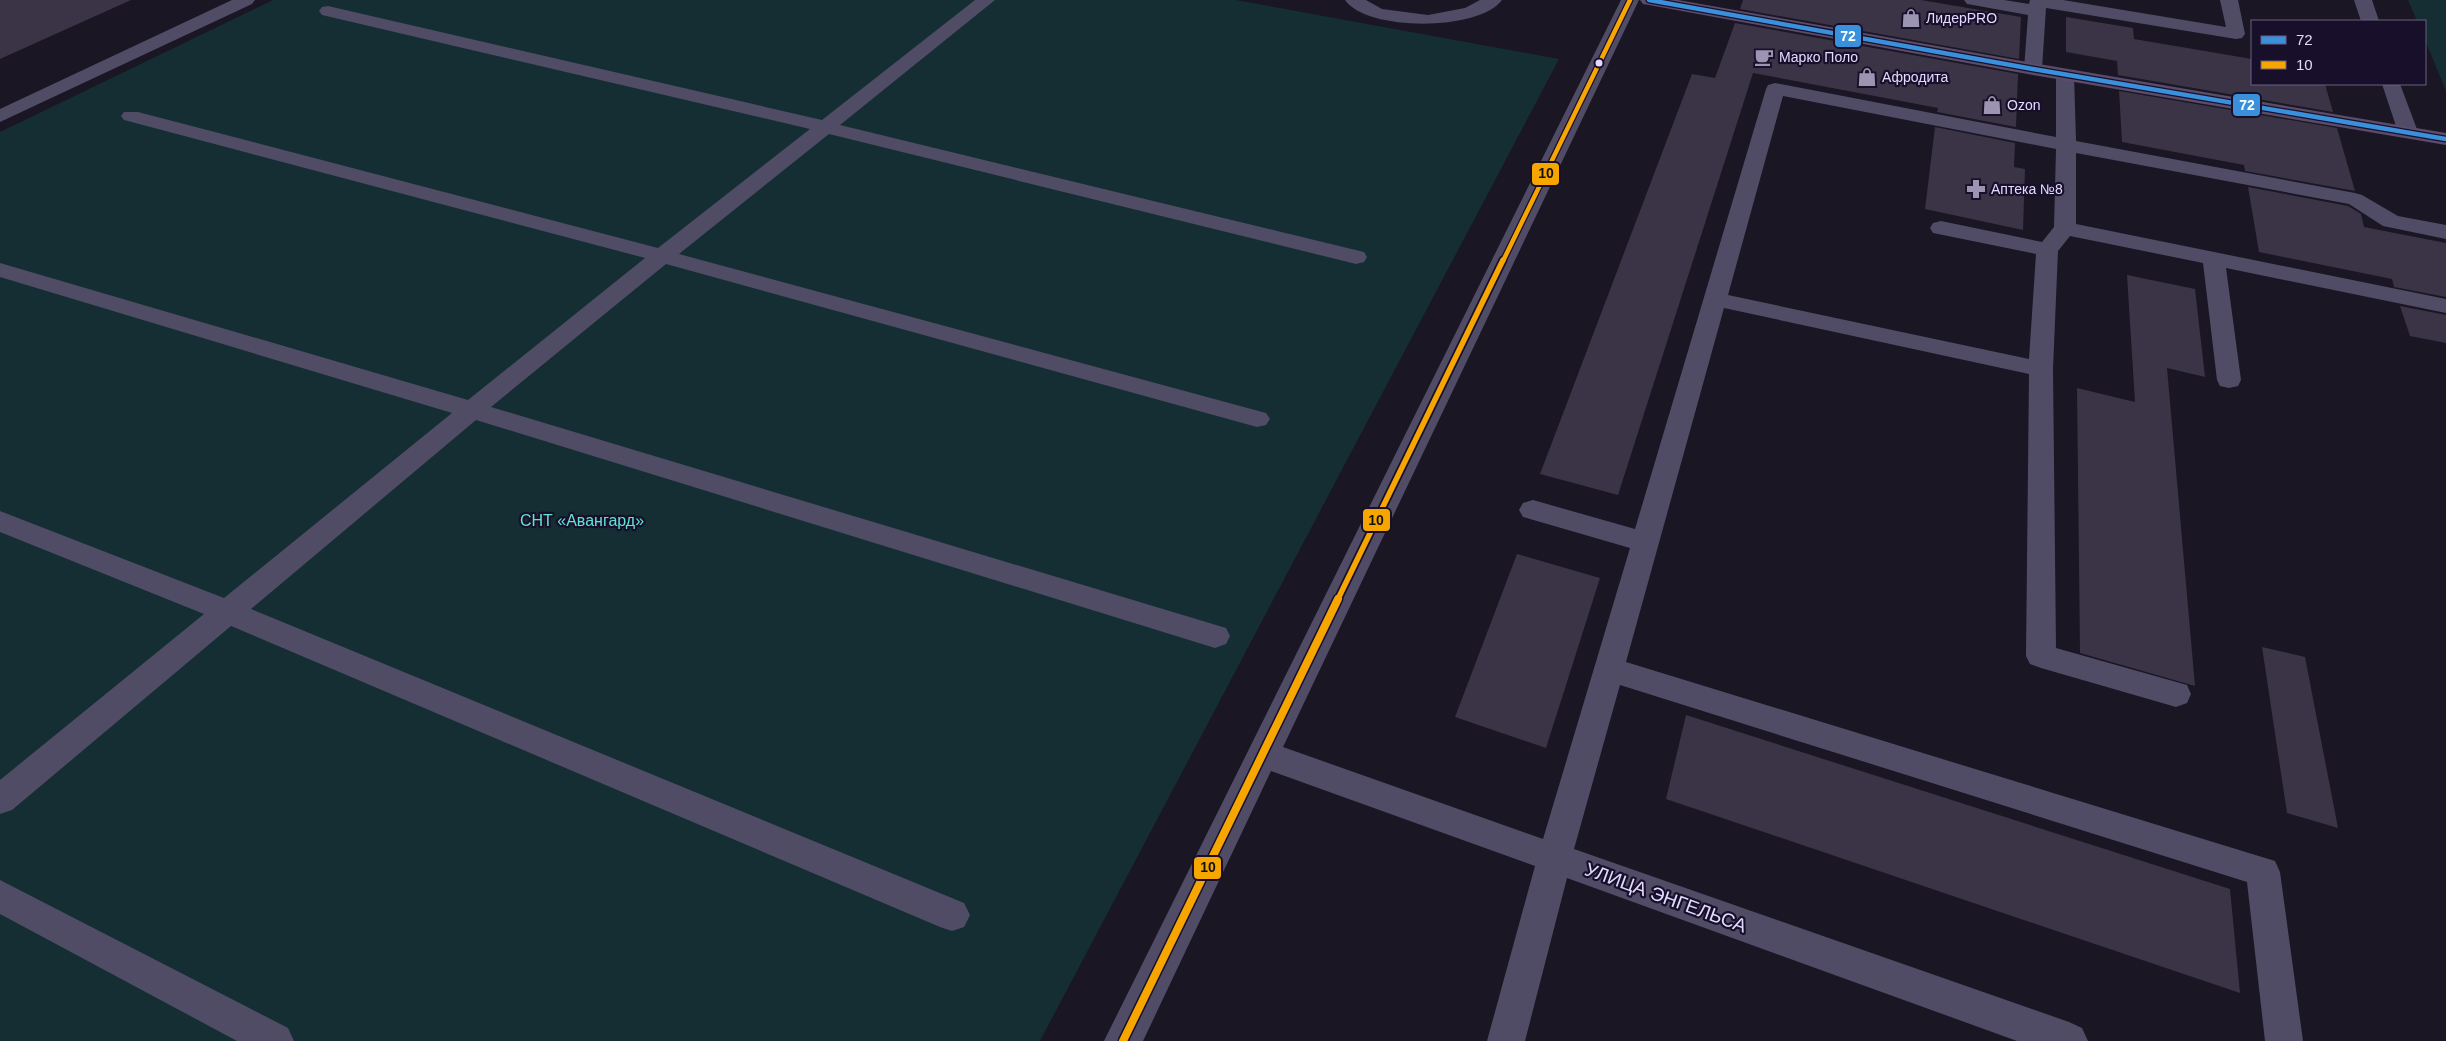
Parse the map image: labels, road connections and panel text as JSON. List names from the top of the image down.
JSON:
{
  "streets": {
    "street": ["УЛИЦА ЭНГЕЛЬСА"]
  },
  "parks": ["СНТ «Авангард»"],
  "places": {
    "shop": ["ЛидерPRO", "Афродита", "Ozon"],
    "cafe": ["Марко Поло"],
    "pharmacy": ["Аптека №8"]
  },
  "lines": ["transit line 72", "transit line 10"],
  "legend": ["72", "10"]
}
